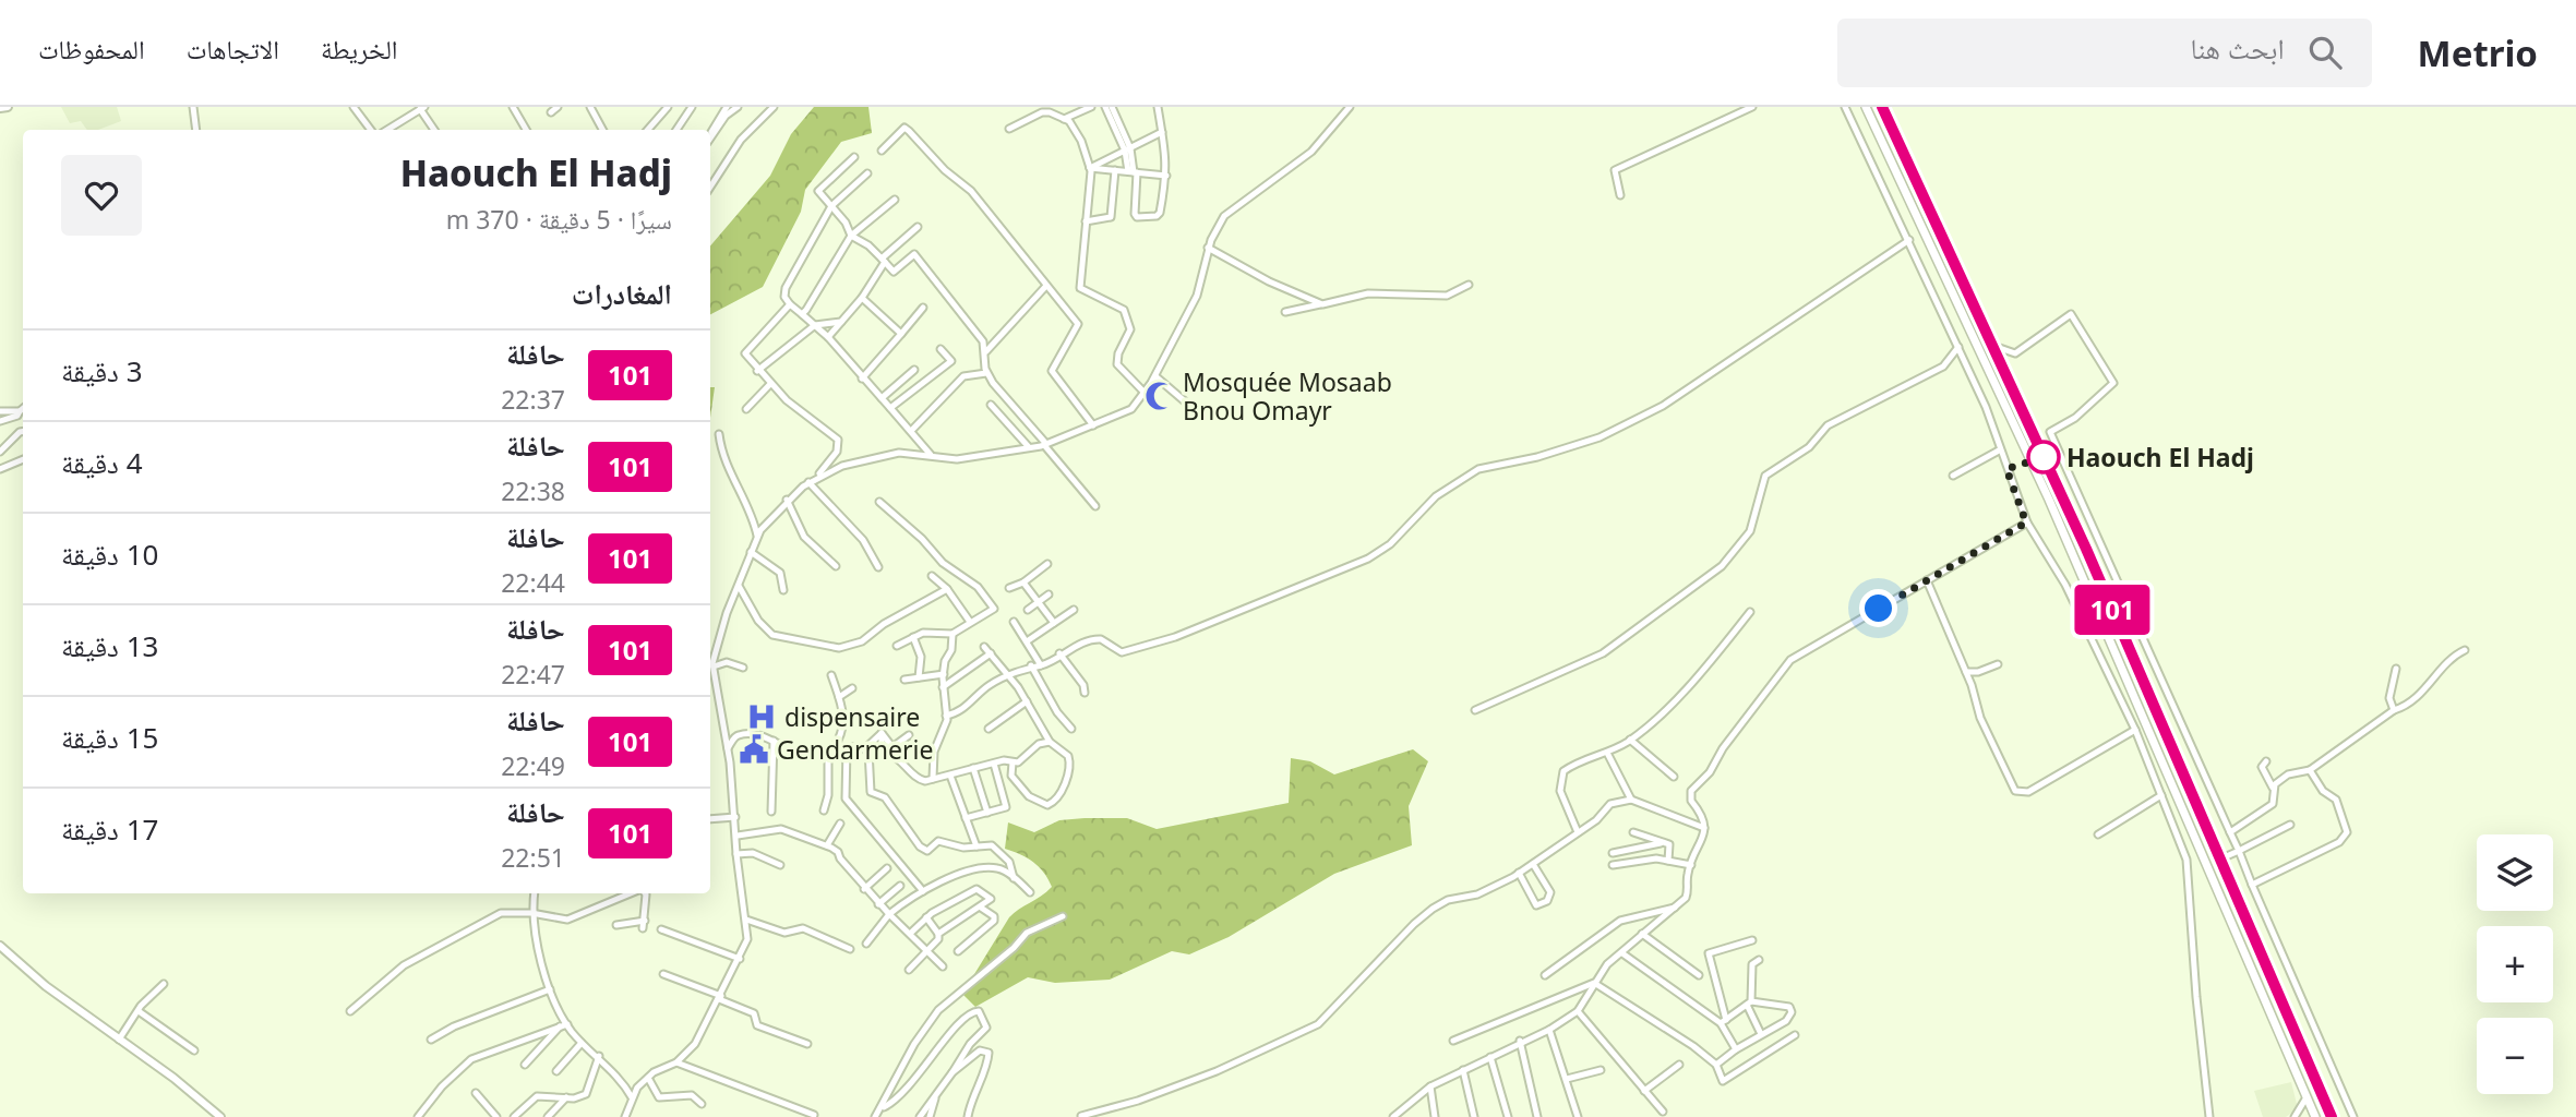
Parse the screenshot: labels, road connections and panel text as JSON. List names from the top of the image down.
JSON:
{
  "places": {
    "mosque": ["Mosquée Mosaab Bnou Omayr"],
    "other": ["Haouch El Hadj"],
    "hospital": ["dispensaire"],
    "public building": ["Gendarmerie"]
  },
  "lines": ["bus line 101"],
  "page": {
    "header": "Metrio",
    "search": "ابحث هنا",
    "nav": ["الخريطة", "الاتجاهات", "المحفوظات"],
    "on_map": "101",
    "heading": [
      ["Haouch El Hadj", "سيرًا · 5 دقيقة · 370 m"],
      "المغادرات"
    ],
    "list": [
      {
        "mark": "101",
        "name": "حافلة",
        "note": "22:37",
        "value": "3 دقيقة"
      },
      {
        "mark": "101",
        "name": "حافلة",
        "note": "22:38",
        "value": "4 دقيقة"
      },
      {
        "mark": "101",
        "name": "حافلة",
        "note": "22:44",
        "value": "10 دقيقة"
      },
      {
        "mark": "101",
        "name": "حافلة",
        "note": "22:47",
        "value": "13 دقيقة"
      },
      {
        "mark": "101",
        "name": "حافلة",
        "note": "22:49",
        "value": "15 دقيقة"
      },
      {
        "mark": "101",
        "name": "حافلة",
        "note": "22:51",
        "value": "17 دقيقة"
      }
    ],
    "map_buttons": ["+", "−"]
  }
}
